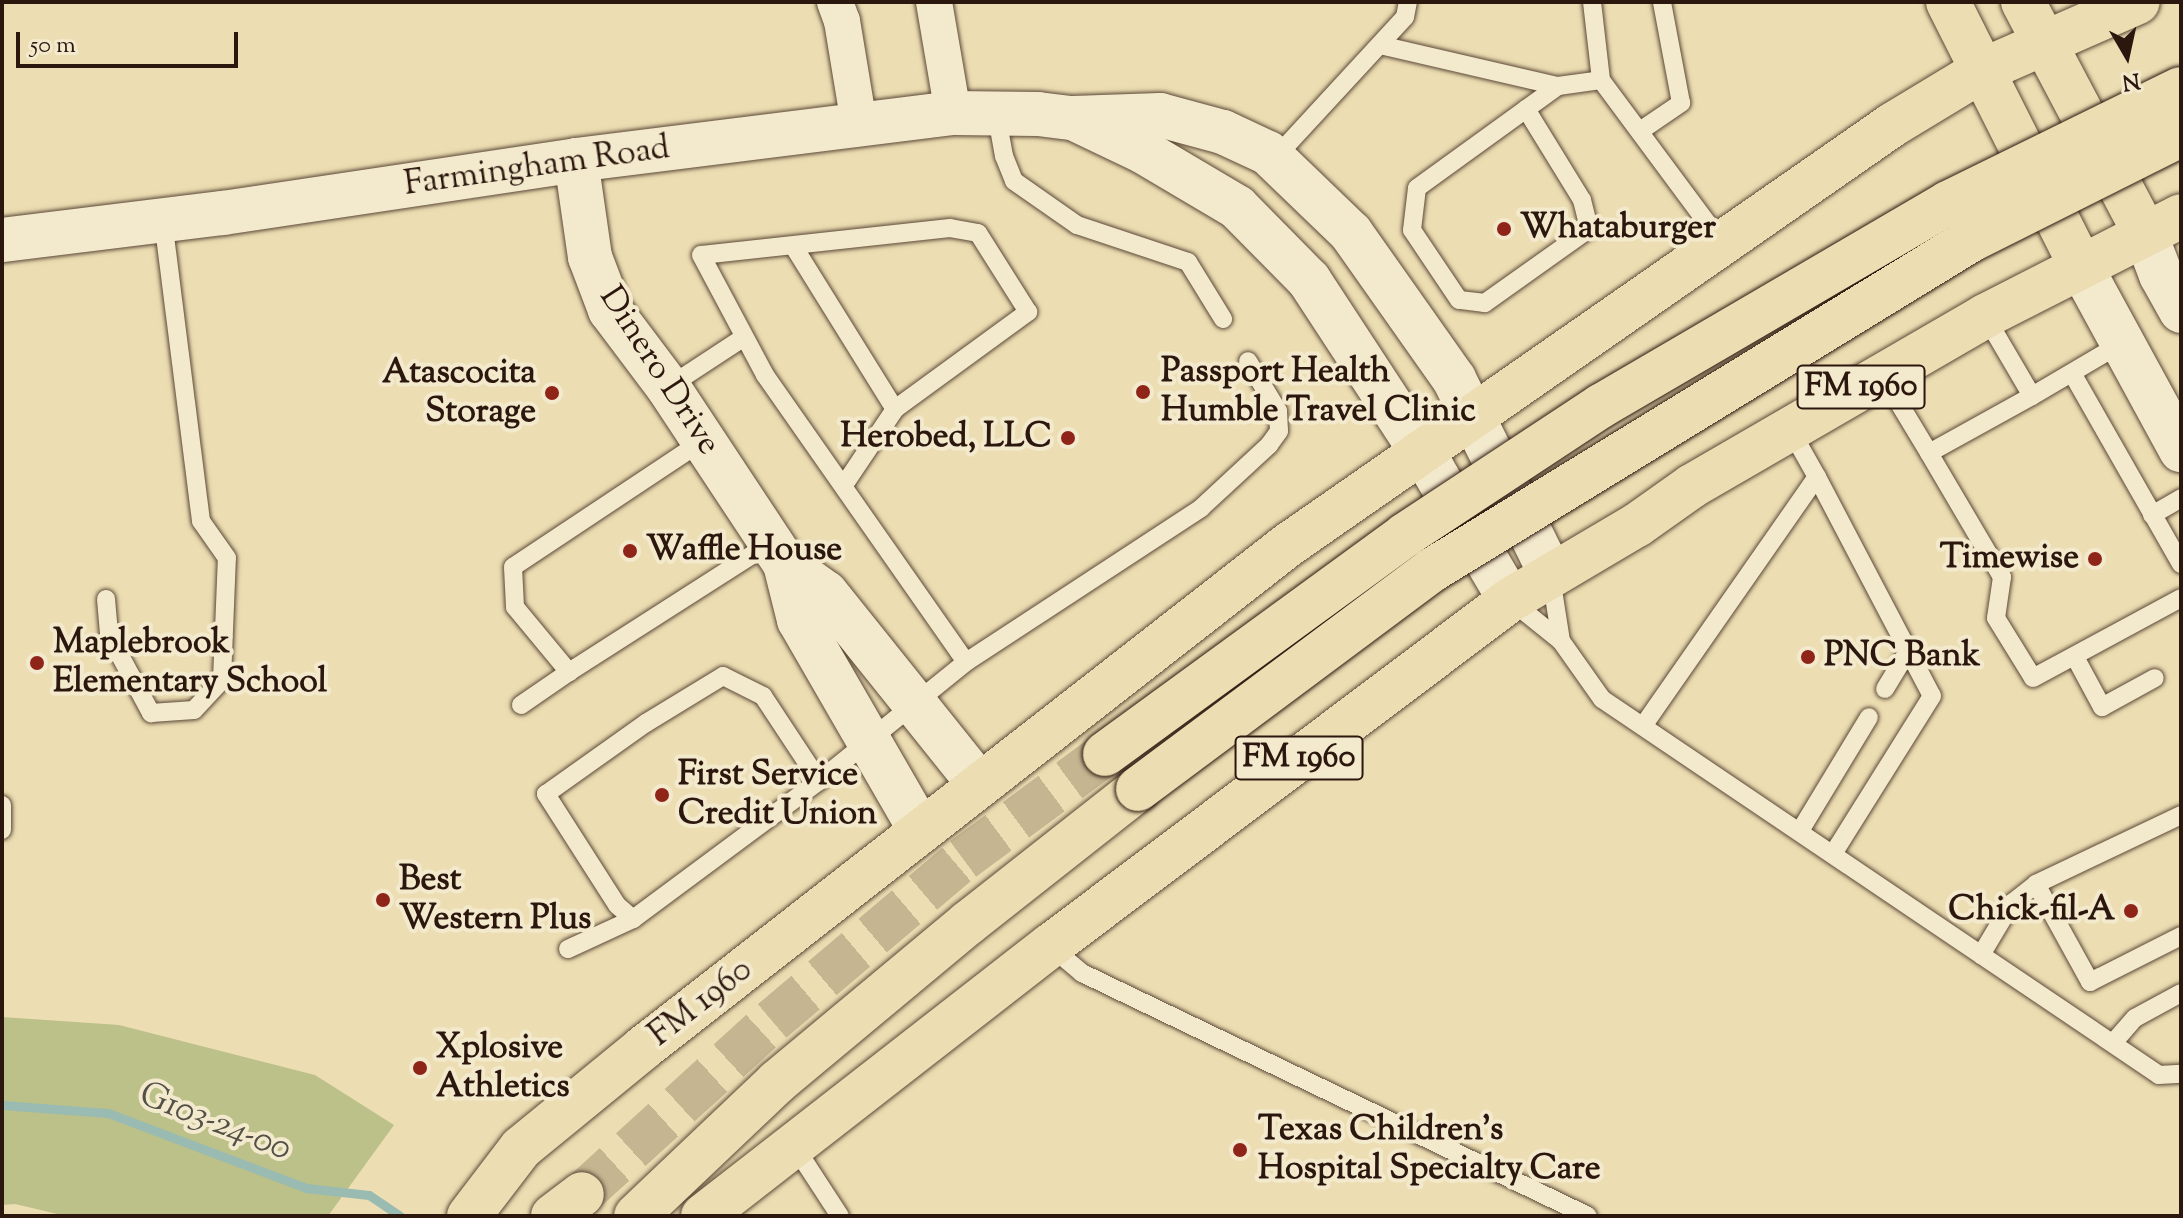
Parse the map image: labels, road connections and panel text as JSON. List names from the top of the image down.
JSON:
{
  "streets": {
    "main road": ["FM 1960"],
    "street": ["Farmingham Road", "Dinero Drive"]
  },
  "crossings": [
    ["Farmingham Road", "Dinero Drive"],
    ["Farmingham Road", "FM 1960"],
    ["Dinero Drive", "FM 1960"]
  ],
  "water": ["G103-24-00"],
  "places": [
    "Whataburger",
    "Passport Health Humble Travel Clinic",
    "Atascocita Storage",
    "Herobed, LLC",
    "Waffle House",
    "Timewise",
    "PNC Bank",
    "Maplebrook Elementary School",
    "First Service Credit Union",
    "Best Western Plus",
    "Chick-fil-A",
    "Xplosive Athletics",
    "Texas Children's Hospital Specialty Care"
  ],
  "scale_bar": "50 m",
  "north": "bottom"
}
